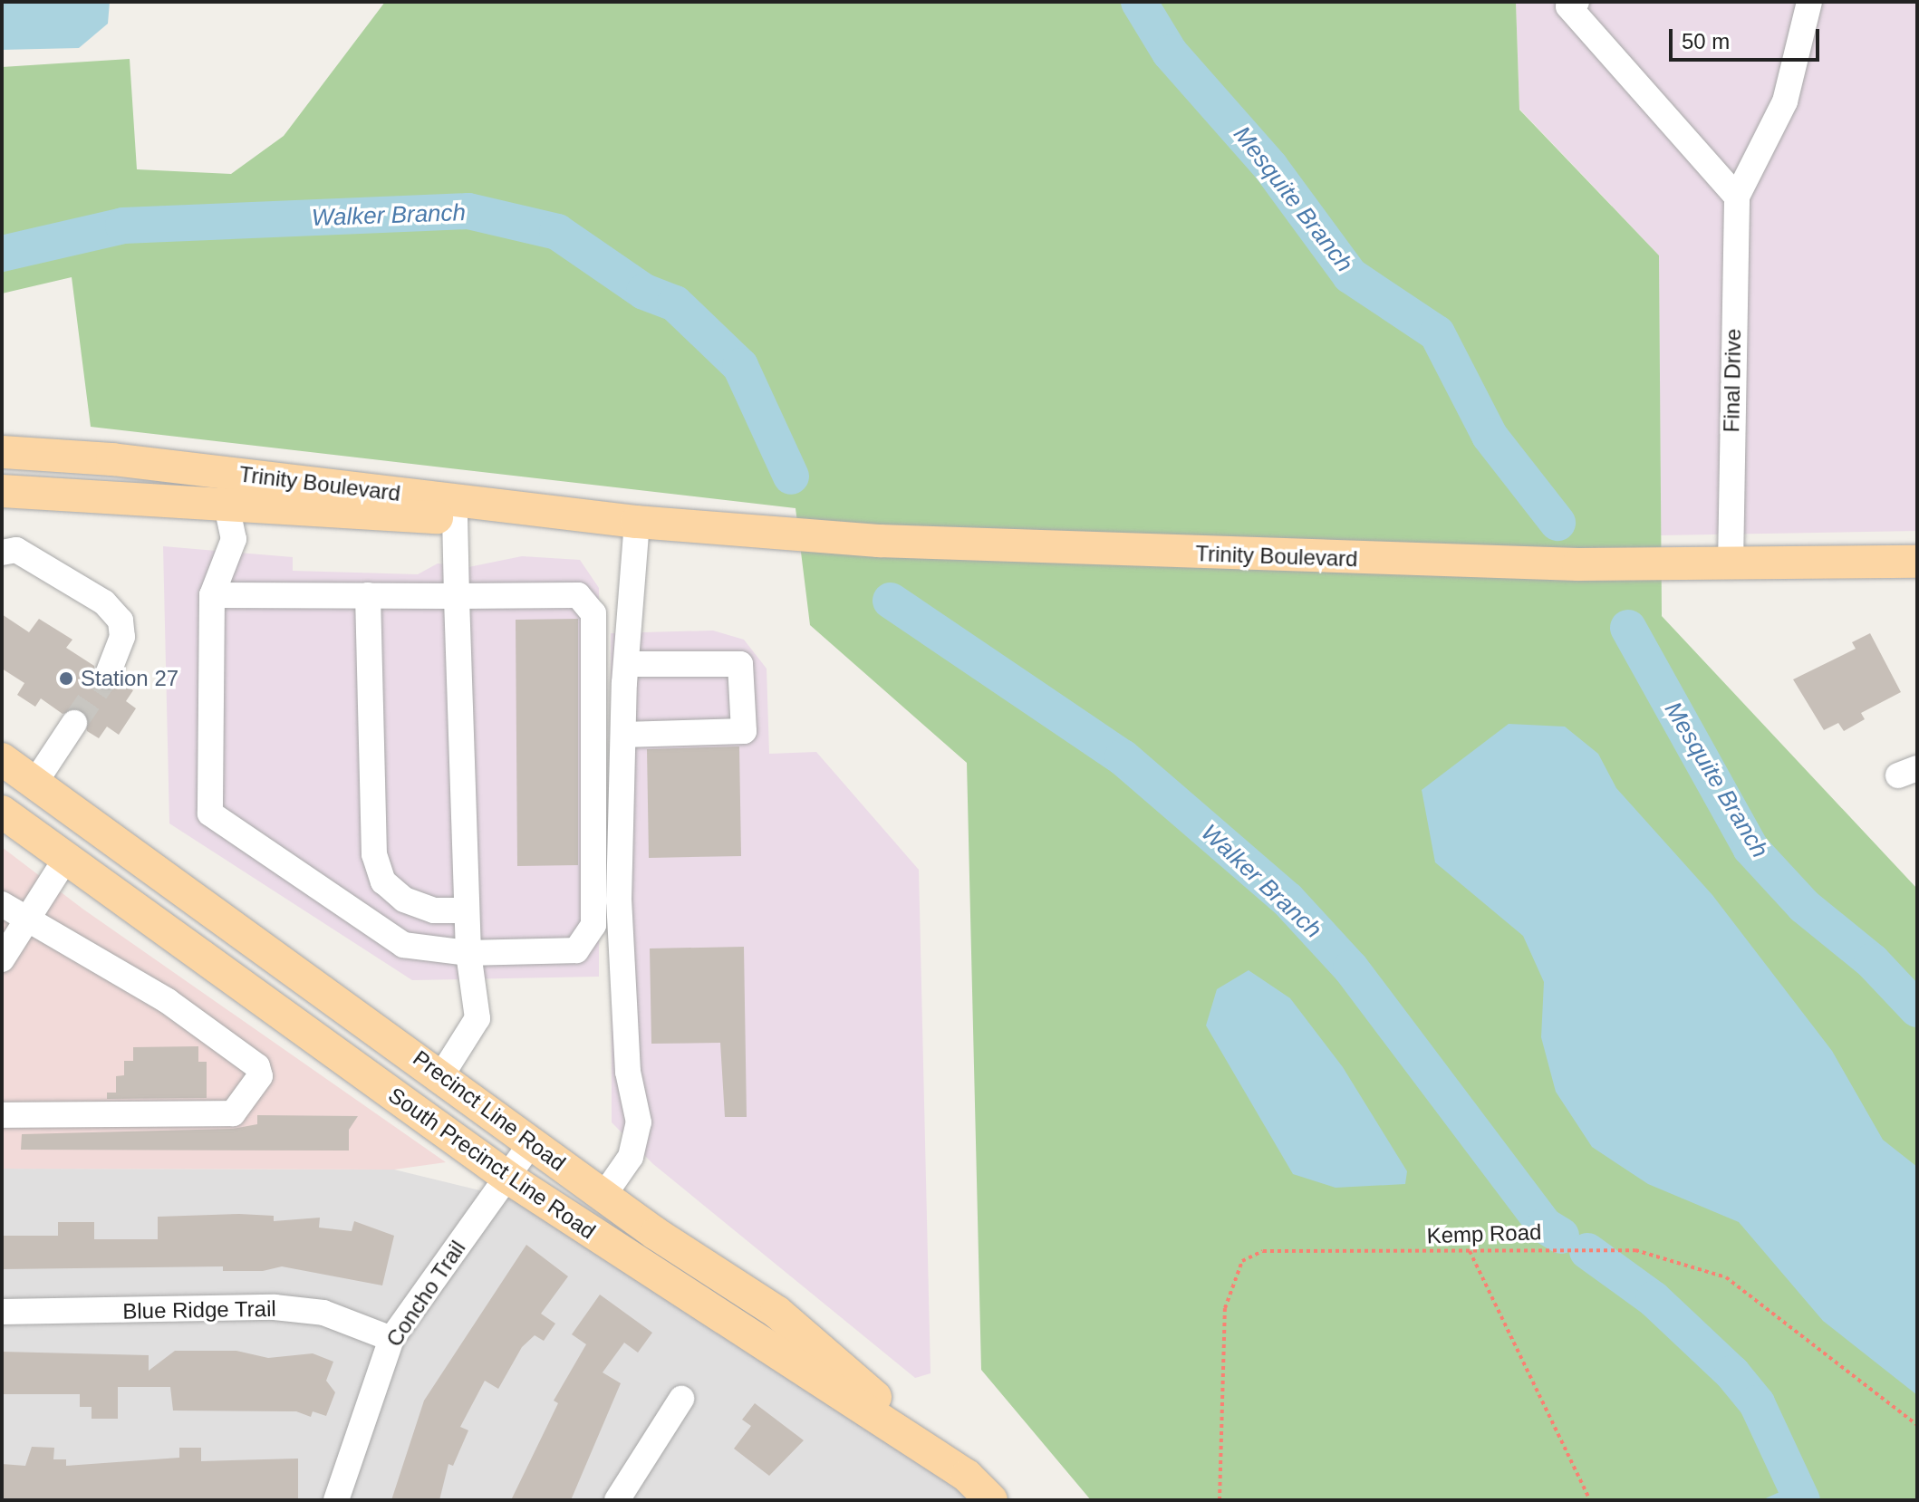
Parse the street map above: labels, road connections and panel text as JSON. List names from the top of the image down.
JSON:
{
  "streets": {
    "main road": ["Trinity Boulevard", "Precinct Line Road", "South Precinct Line Road"],
    "street": ["Final Drive", "Concho Trail", "Blue Ridge Trail"],
    "path": ["Kemp Road"]
  },
  "crossings": [
    ["Final Drive", "Trinity Boulevard"],
    ["Precinct Line Road", "South Precinct Line Road"],
    ["Precinct Line Road", "Concho Trail"],
    ["South Precinct Line Road", "Concho Trail"],
    ["Concho Trail", "Blue Ridge Trail"]
  ],
  "water": ["Mesquite Branch", "Walker Branch"],
  "places": ["Station 27"],
  "scale_bar": "50 m"
}
